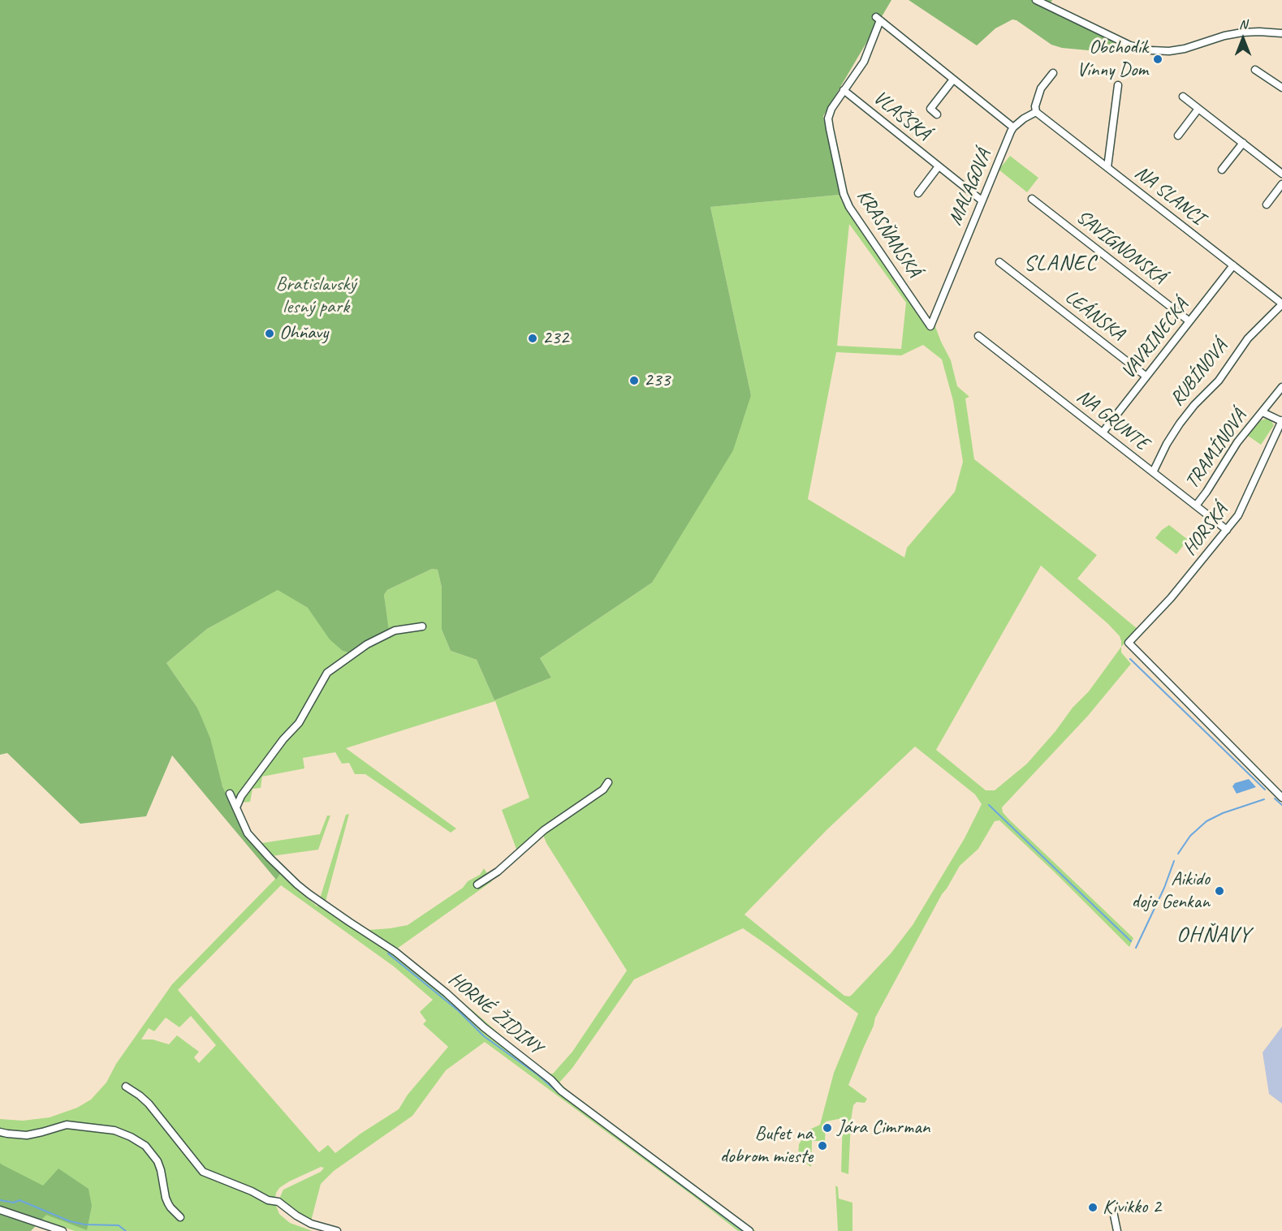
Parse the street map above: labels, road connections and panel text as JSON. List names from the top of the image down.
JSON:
{
  "streets": {
    "street": [
      "VLAŠSKÁ",
      "MALAGOVÁ",
      "NA SLANCI",
      "KRASŇANSKÁ",
      "SAVIGNONSKÁ",
      "LEÁNSKA",
      "VAVRINECKÁ",
      "RUBÍNOVÁ",
      "NA GRUNTE",
      "TRAMÍNOVÁ",
      "HORSKÁ",
      "HORNÉ ŽIDINY"
    ]
  },
  "crossings": [
    ["VLAŠSKÁ", "MALAGOVÁ"],
    ["VLAŠSKÁ", "KRASŇANSKÁ"],
    ["MALAGOVÁ", "KRASŇANSKÁ"],
    ["NA SLANCI", "VAVRINECKÁ"],
    ["NA SLANCI", "RUBÍNOVÁ"],
    ["SAVIGNONSKÁ", "VAVRINECKÁ"],
    ["LEÁNSKA", "VAVRINECKÁ"],
    ["VAVRINECKÁ", "NA GRUNTE"],
    ["RUBÍNOVÁ", "NA GRUNTE"],
    ["NA GRUNTE", "TRAMÍNOVÁ"],
    ["NA GRUNTE", "HORSKÁ"],
    ["TRAMÍNOVÁ", "HORSKÁ"]
  ],
  "districts": ["SLANEC", "OHŇAVY"],
  "parks": ["Bratislavský lesný park"],
  "places": [
    "Obchodík Vínny Dom",
    "Ohňavy",
    "232",
    "233",
    "Aikido dojo Genkan",
    "Jára Cimrman",
    "Bufet na dobrom mieste",
    "Kivikko 2"
  ],
  "north": "top"
}
